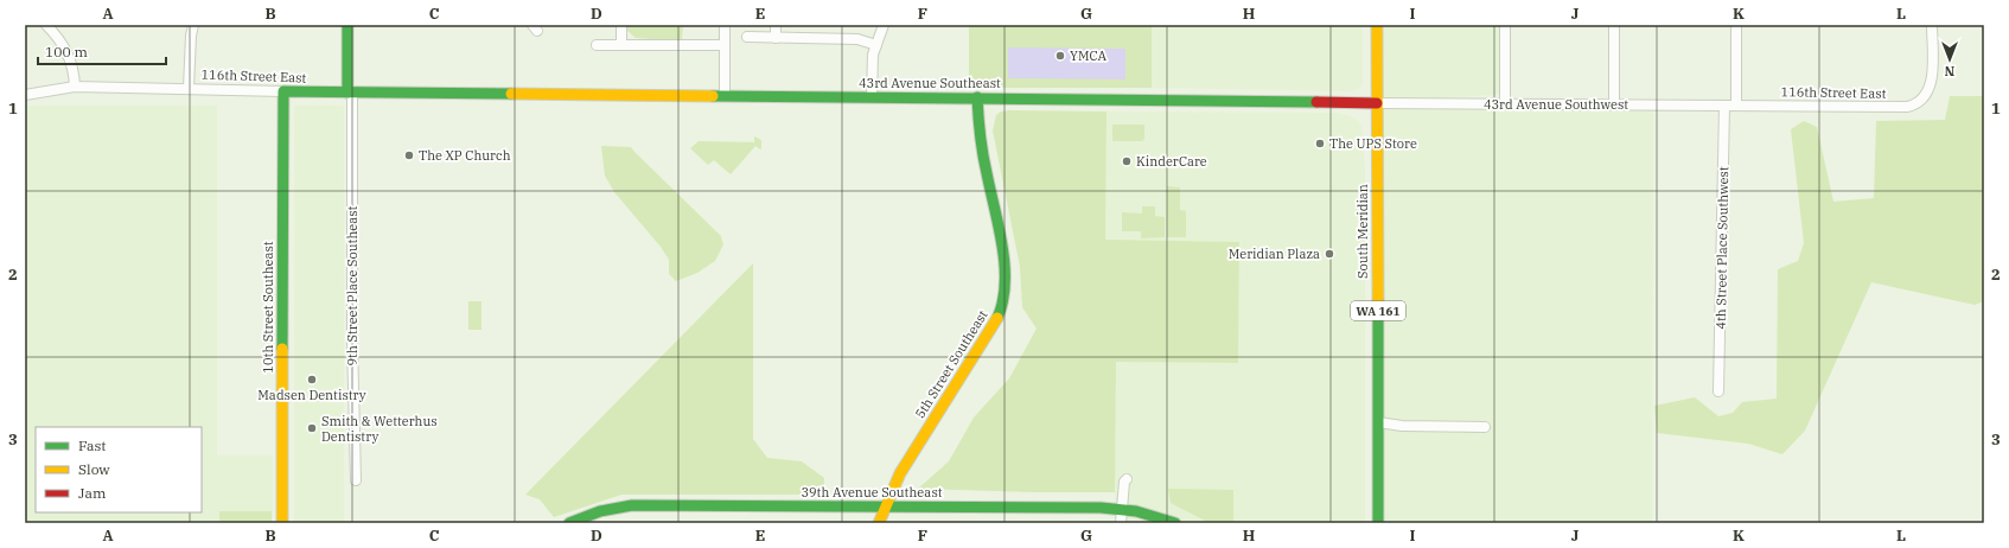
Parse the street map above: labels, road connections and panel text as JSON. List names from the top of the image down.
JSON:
{
  "streets": {
    "street": [
      "116th Street East",
      "43rd Avenue Southeast",
      "43rd Avenue Southwest",
      "South Meridian",
      "4th Street Place Southwest",
      "9th Street Place Southeast",
      "10th Street Southeast",
      "WA 161",
      "5th Street Southeast",
      "39th Avenue Southeast"
    ]
  },
  "crossings": [
    ["116th Street East", "43rd Avenue Southeast"],
    ["116th Street East", "43rd Avenue Southwest"],
    ["116th Street East", "9th Street Place Southeast"],
    ["116th Street East", "10th Street Southeast"],
    ["43rd Avenue Southeast", "43rd Avenue Southwest"],
    ["43rd Avenue Southeast", "South Meridian"],
    ["43rd Avenue Southeast", "5th Street Southeast"],
    ["43rd Avenue Southwest", "South Meridian"],
    ["43rd Avenue Southwest", "4th Street Place Southwest"],
    ["5th Street Southeast", "39th Avenue Southeast"]
  ],
  "places": [
    "YMCA",
    "The UPS Store",
    "The XP Church",
    "KinderCare",
    "Meridian Plaza",
    "Madsen Dentistry",
    "Smith & Wetterhus Dentistry"
  ],
  "legend": ["Fast", "Slow", "Jam"],
  "scale_bar": "100 m",
  "north": "bottom",
  "grid": {
    "columns": [
      "A",
      "B",
      "C",
      "D",
      "E",
      "F",
      "G",
      "H",
      "I",
      "J",
      "K",
      "L"
    ],
    "rows": ["1", "2", "3"]
  }
}
